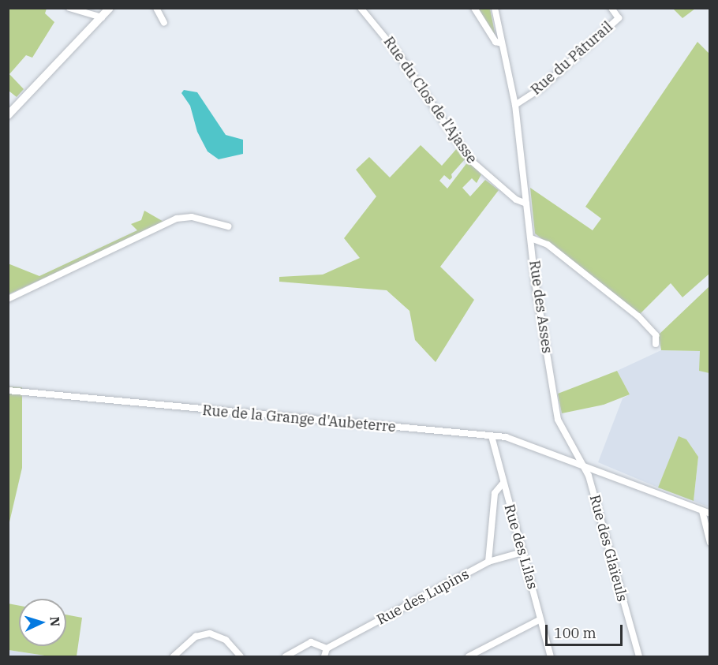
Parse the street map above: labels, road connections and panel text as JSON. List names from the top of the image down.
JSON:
{
  "streets": {
    "street": [
      "Rue du Pâturail",
      "Rue du Clos de l'Ajasse",
      "Rue des Asses",
      "Rue de la Grange d'Aubeterre",
      "Rue des Lilas",
      "Rue des Glaïeuls",
      "Rue des Lupins"
    ]
  },
  "crossings": [
    ["Rue du Pâturail", "Rue des Asses"],
    ["Rue du Clos de l'Ajasse", "Rue des Asses"],
    ["Rue des Asses", "Rue de la Grange d'Aubeterre"],
    ["Rue des Asses", "Rue des Glaïeuls"],
    ["Rue de la Grange d'Aubeterre", "Rue des Lilas"],
    ["Rue de la Grange d'Aubeterre", "Rue des Glaïeuls"],
    ["Rue des Lilas", "Rue des Lupins"]
  ],
  "scale_bar": "100 m",
  "north": "right"
}
